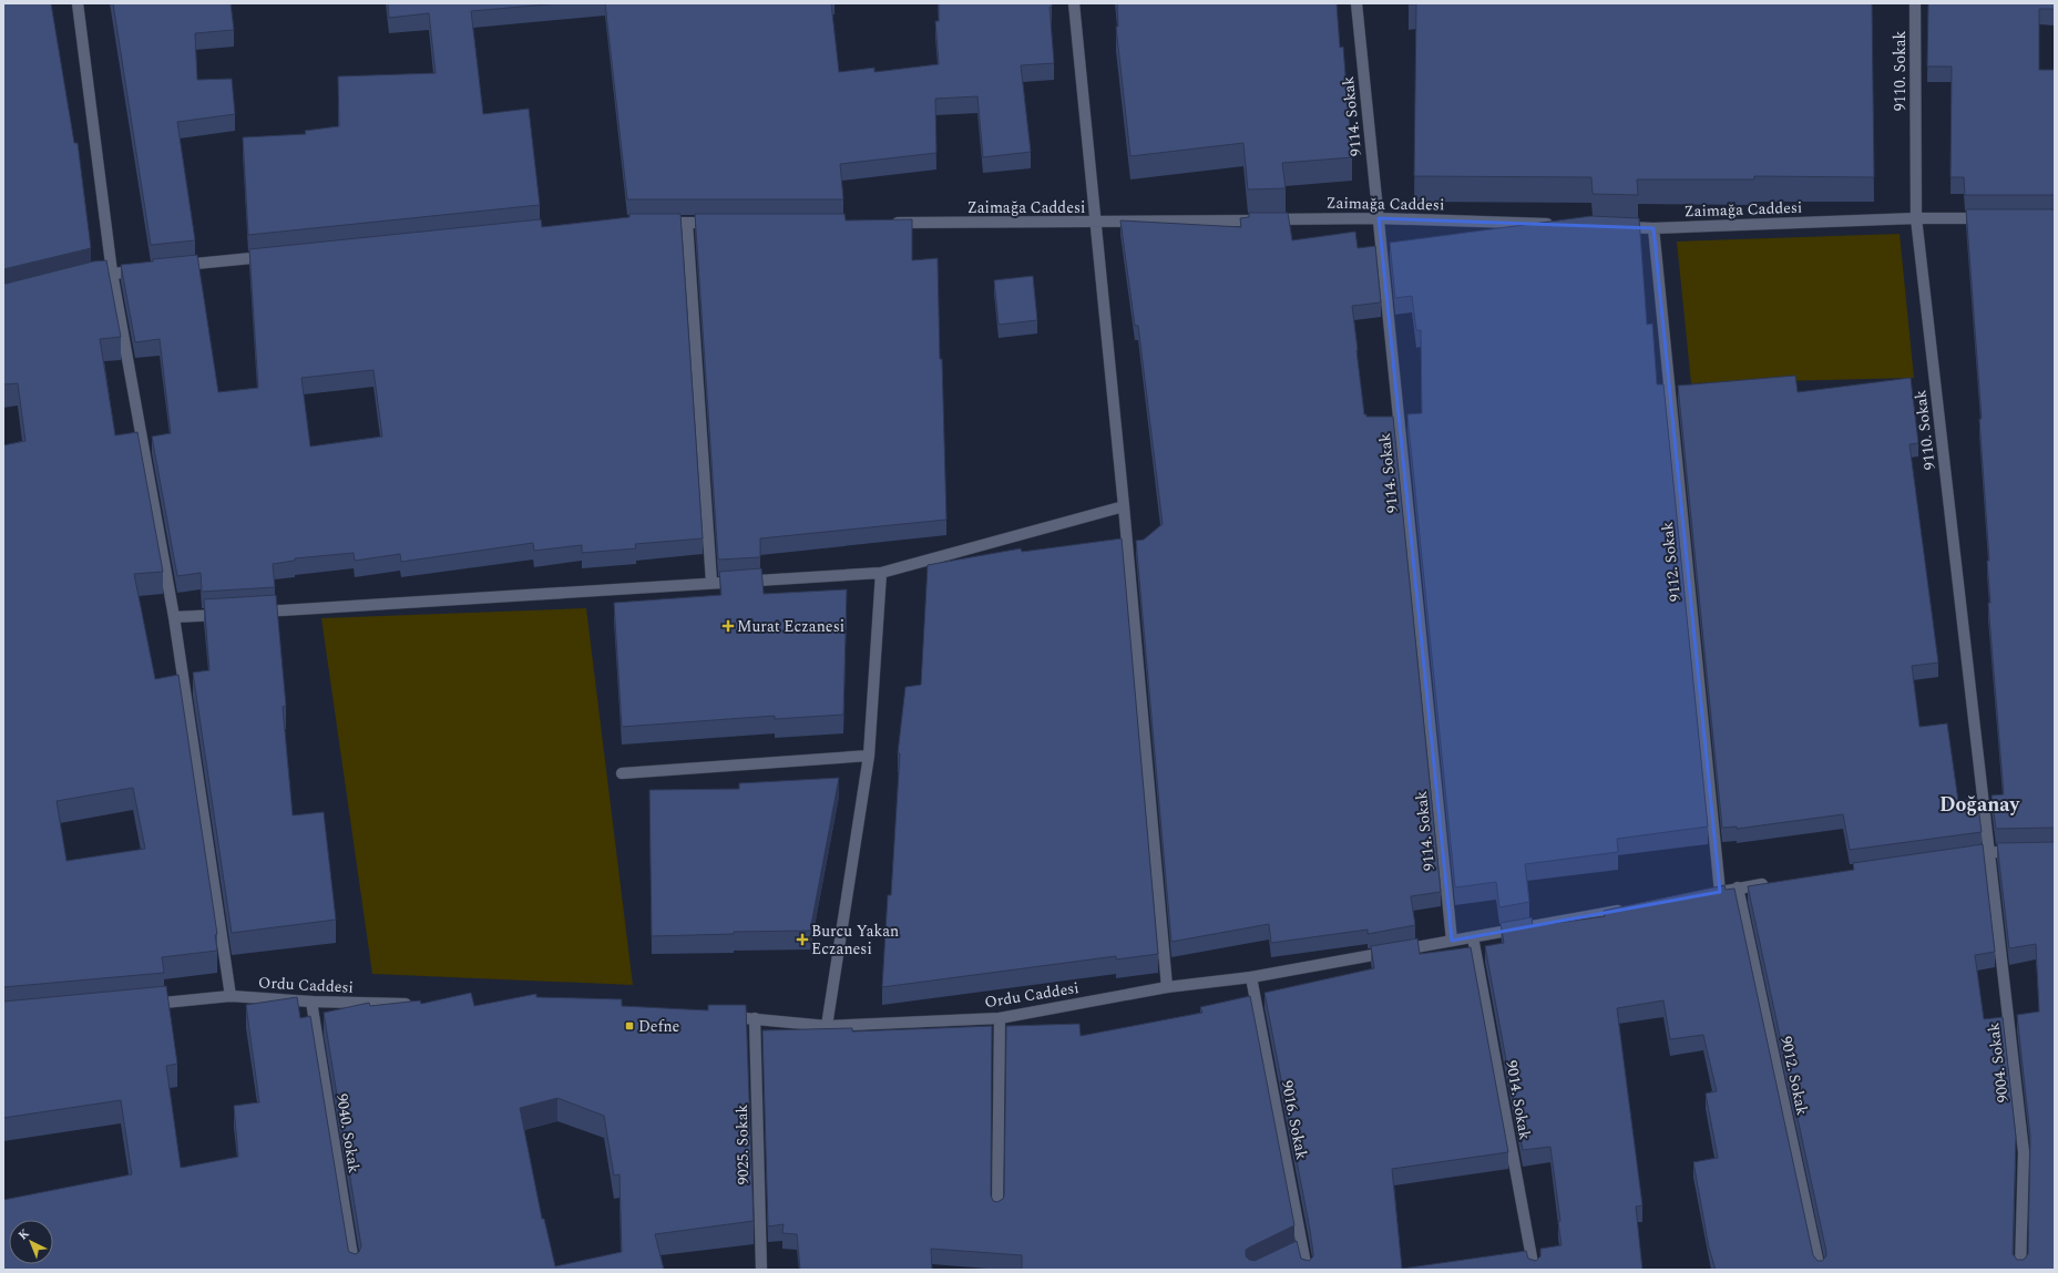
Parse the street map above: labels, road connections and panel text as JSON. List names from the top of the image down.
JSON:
{
  "streets": {
    "street": [
      "9110. Sokak",
      "9114. Sokak",
      "Zaimağa Caddesi",
      "9112. Sokak",
      "Ordu Caddesi",
      "9004. Sokak",
      "9012. Sokak",
      "9014. Sokak",
      "9016. Sokak",
      "9040. Sokak",
      "9025. Sokak"
    ]
  },
  "crossings": [
    ["9110. Sokak", "Zaimağa Caddesi"],
    ["9110. Sokak", "9004. Sokak"],
    ["9114. Sokak", "Zaimağa Caddesi"],
    ["9114. Sokak", "Ordu Caddesi"],
    ["Zaimağa Caddesi", "9112. Sokak"],
    ["9112. Sokak", "9012. Sokak"],
    ["Ordu Caddesi", "9014. Sokak"],
    ["Ordu Caddesi", "9016. Sokak"],
    ["Ordu Caddesi", "9040. Sokak"],
    ["Ordu Caddesi", "9025. Sokak"]
  ],
  "districts": ["Doğanay"],
  "places": {
    "health": ["Murat Eczanesi", "Burcu Yakan Eczanesi"],
    "transit": ["Defne"]
  },
  "north": "top left"
}
